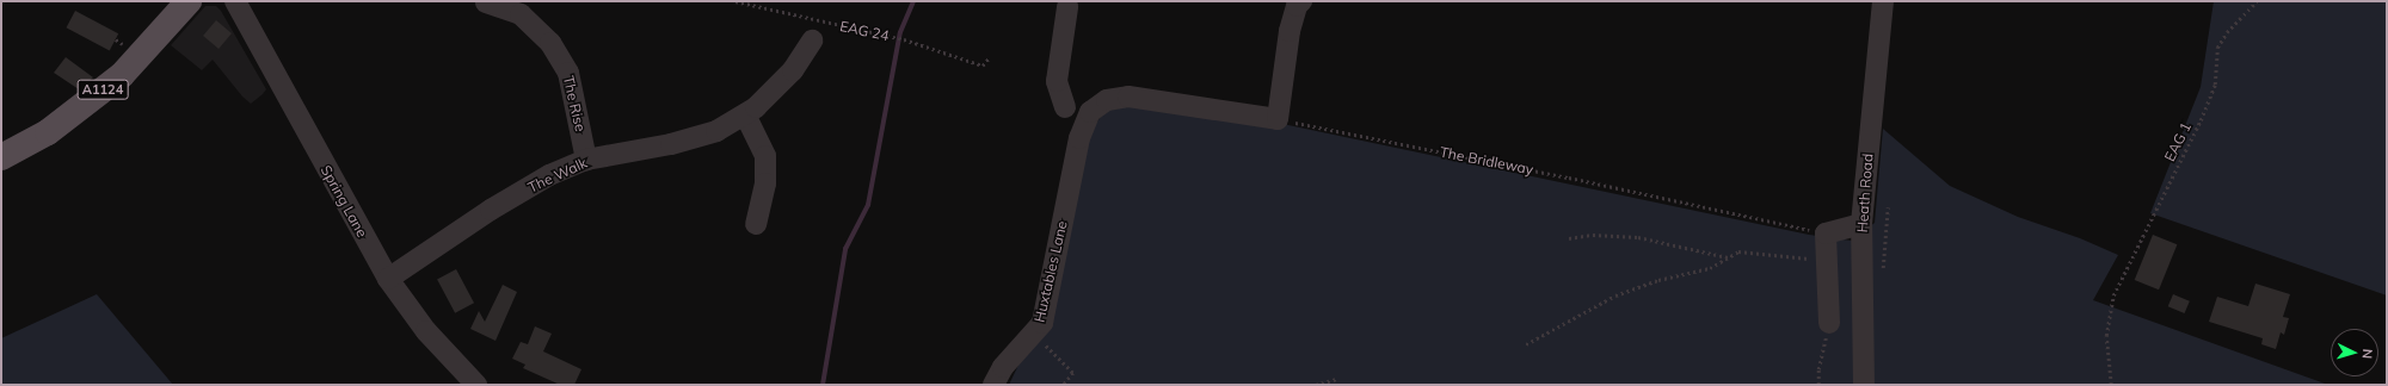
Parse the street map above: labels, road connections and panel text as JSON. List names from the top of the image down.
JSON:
{
  "streets": {
    "main road": ["A1124"],
    "street": [
      "The Rise",
      "The Walk",
      "Heath Road",
      "Spring Lane",
      "Huxtables Lane"
    ],
    "path": ["EAG 24", "EAG 1", "The Bridleway"]
  },
  "crossings": [
    ["The Rise", "The Walk"],
    ["The Walk", "Spring Lane"]
  ],
  "north": "right"
}
